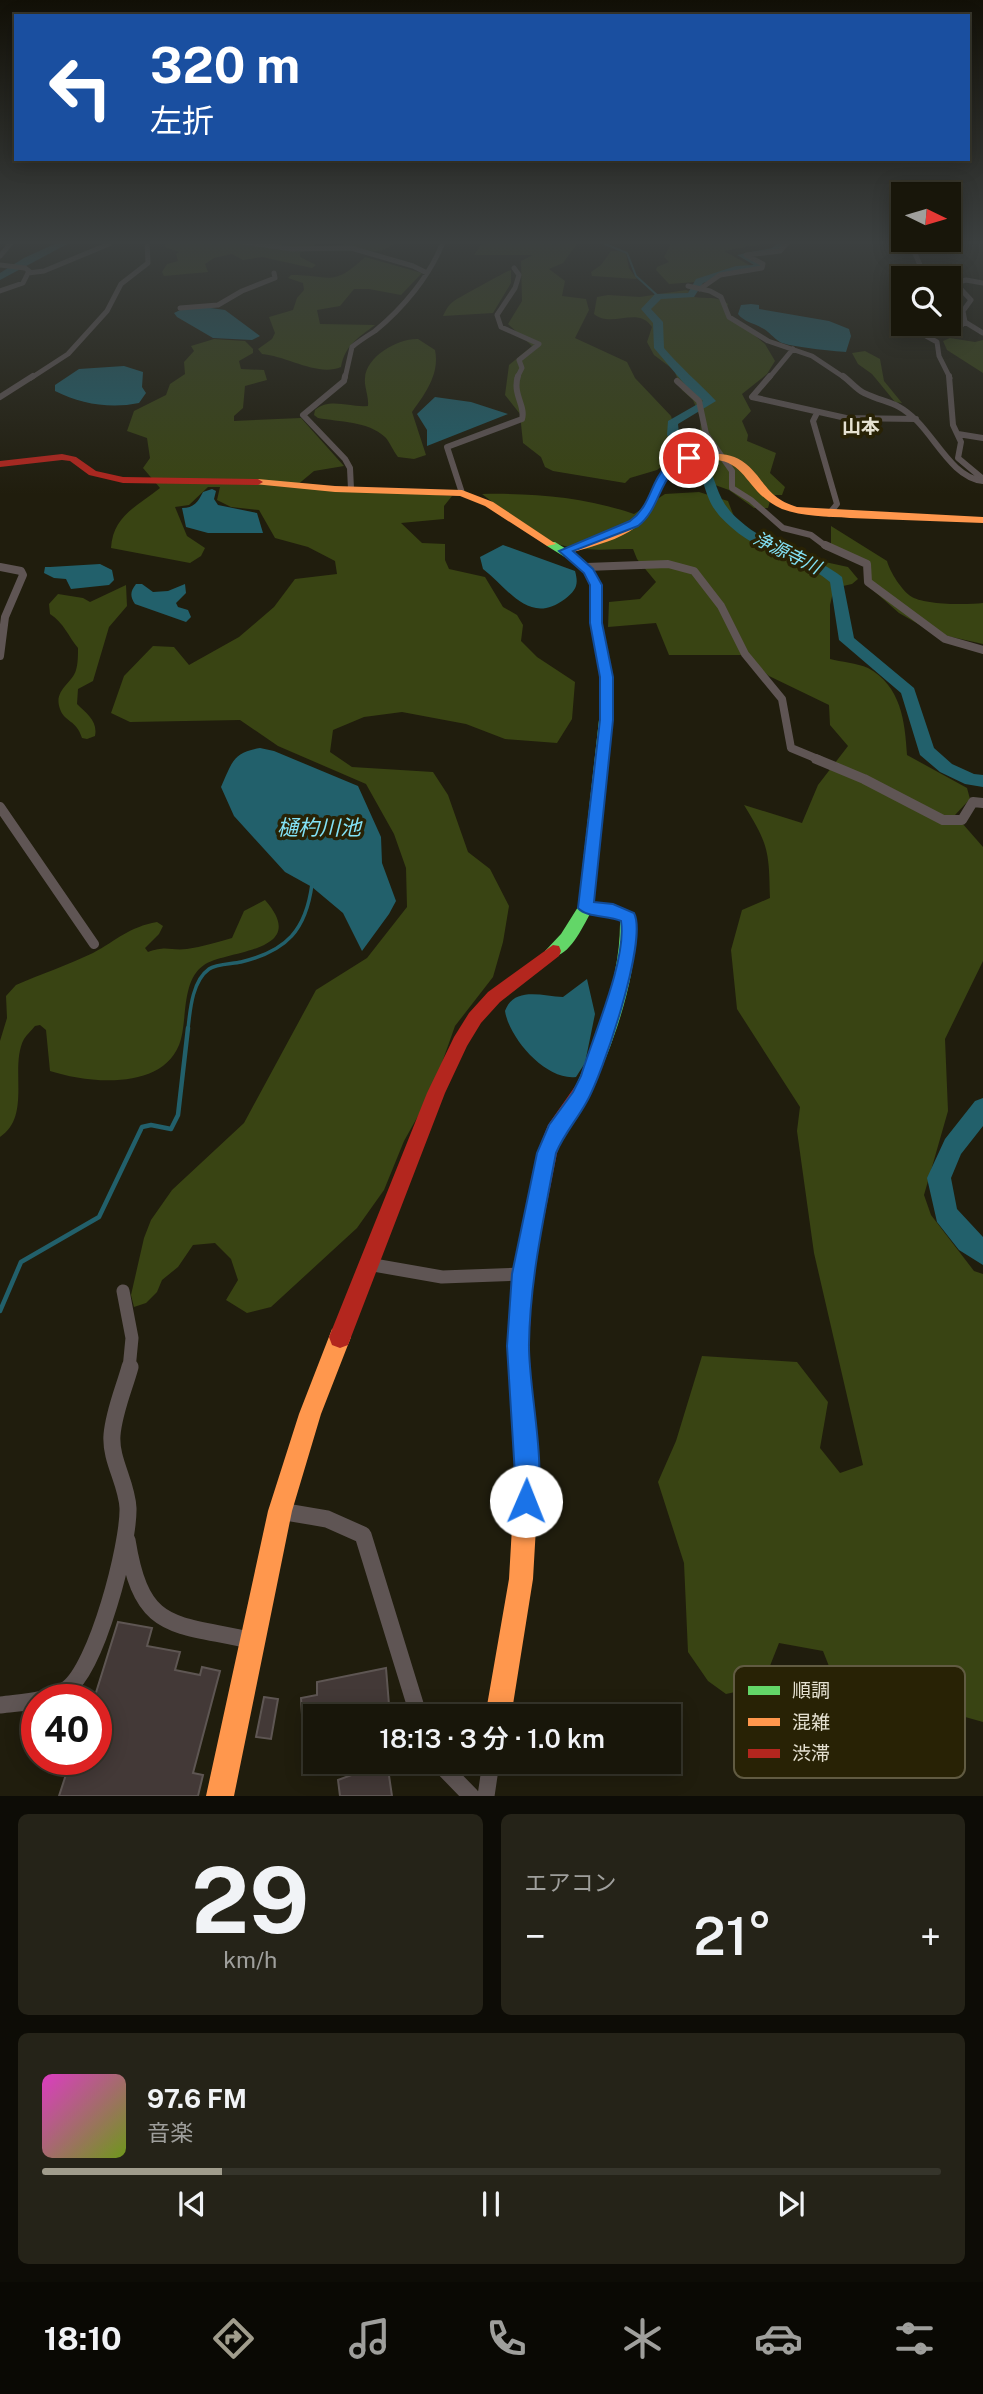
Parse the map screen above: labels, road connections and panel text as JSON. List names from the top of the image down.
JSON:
{
  "districts": ["山本"],
  "water": ["浄源寺川", "樋杓川池"],
  "legend": ["順調", "混雑", "渋滞"],
  "north": "right",
  "page": {
    "turn": ["320 m", "左折"],
    "limit": "40",
    "trip": "18:13 · 3 分 · 1.0 km",
    "tile": [
      ["29", "km/h"],
      "エアコン"
    ],
    "heat": ["−", "21°", "+"],
    "song": ["97.6 FM", "音楽"],
    "tabs": "18:10"
  }
}
